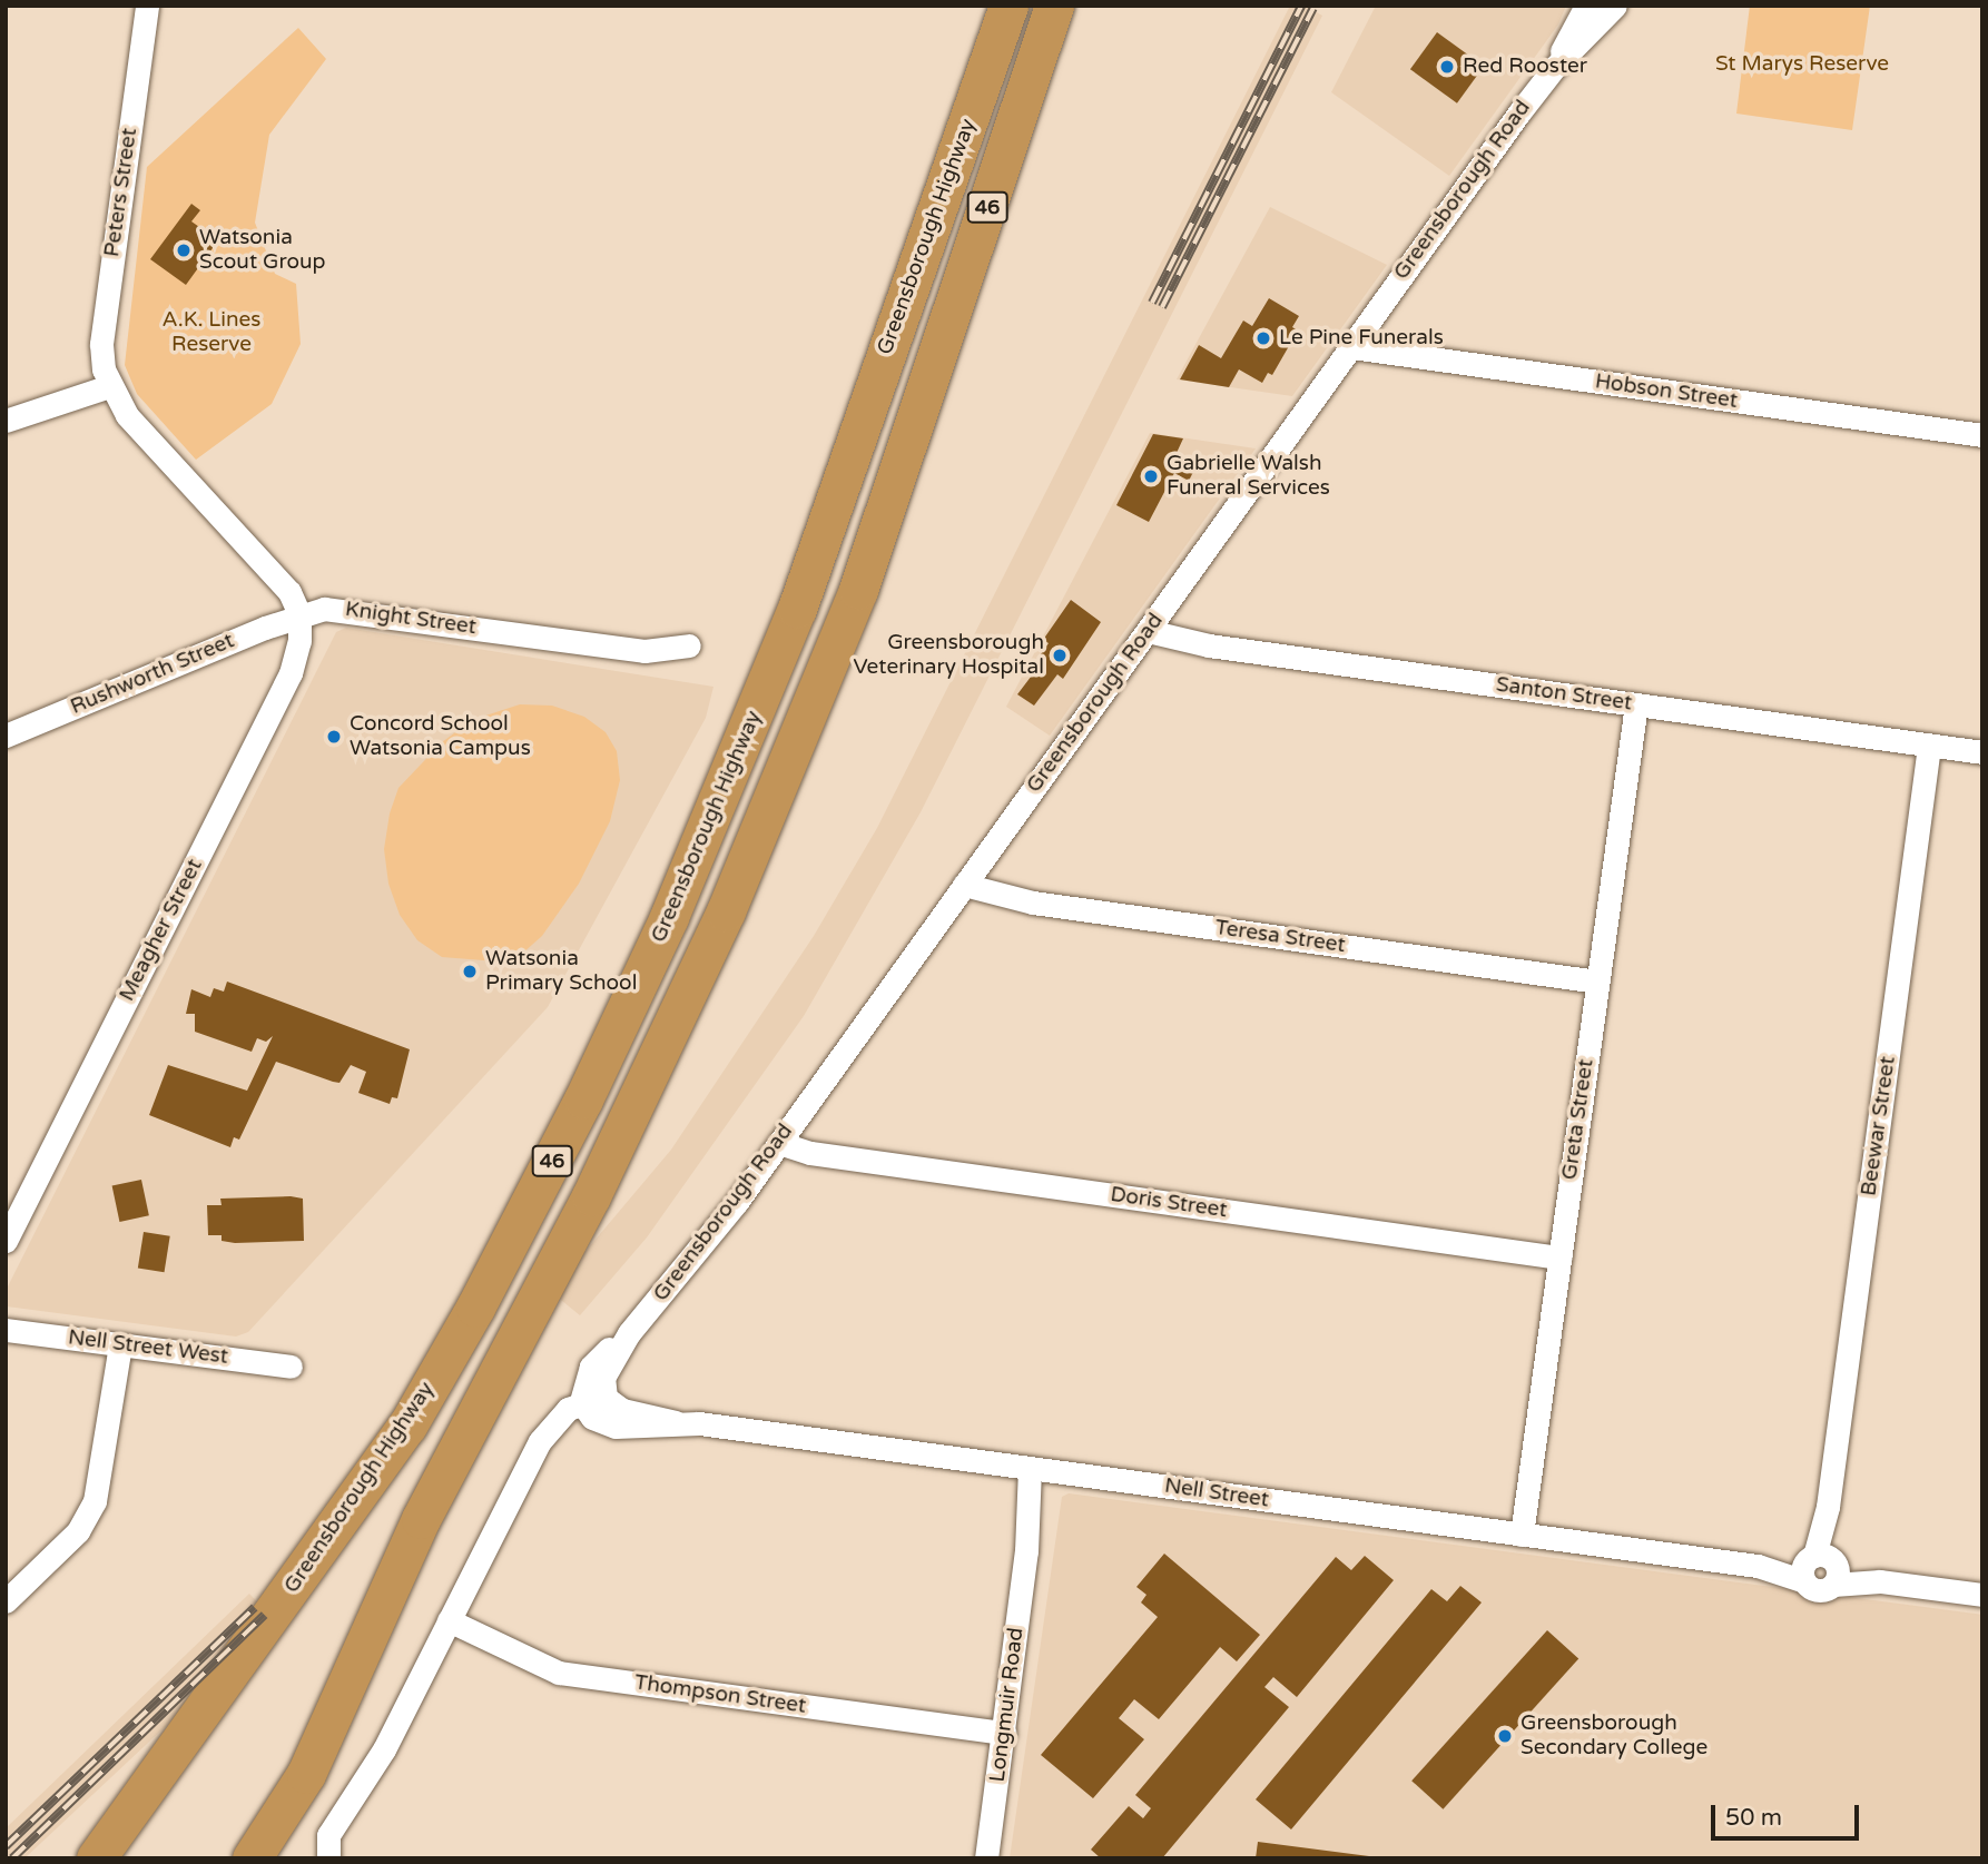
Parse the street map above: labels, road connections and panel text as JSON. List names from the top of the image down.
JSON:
{
  "streets": {
    "highway": ["46", "Greensborough Highway"],
    "street": [
      "Greensborough Road",
      "Peters Street",
      "Hobson Street",
      "Knight Street",
      "Rushworth Street",
      "Santon Street",
      "Meagher Street",
      "Teresa Street",
      "Greta Street",
      "Beewar Street",
      "Doris Street",
      "Nell Street West",
      "Nell Street",
      "Thompson Street",
      "Longmuir Road"
    ]
  },
  "crossings": [
    ["Greensborough Road", "Hobson Street"],
    ["Greensborough Road", "Santon Street"],
    ["Greensborough Road", "Teresa Street"],
    ["Greensborough Road", "Doris Street"],
    ["Greensborough Road", "Nell Street"],
    ["Knight Street", "Rushworth Street"],
    ["Knight Street", "Meagher Street"],
    ["Rushworth Street", "Meagher Street"],
    ["Santon Street", "Greta Street"],
    ["Santon Street", "Beewar Street"],
    ["Teresa Street", "Greta Street"],
    ["Greta Street", "Doris Street"],
    ["Greta Street", "Nell Street"],
    ["Beewar Street", "Nell Street"],
    ["Nell Street", "Longmuir Road"],
    ["Thompson Street", "Longmuir Road"]
  ],
  "parks": ["St Marys Reserve", "A.K. Lines Reserve"],
  "places": [
    "Red Rooster",
    "Watsonia Scout Group",
    "Le Pine Funerals",
    "Gabrielle Walsh Funeral Services",
    "Greensborough Veterinary Hospital",
    "Concord School Watsonia Campus",
    "Watsonia Primary School",
    "Greensborough Secondary College"
  ],
  "scale_bar": "50 m"
}
